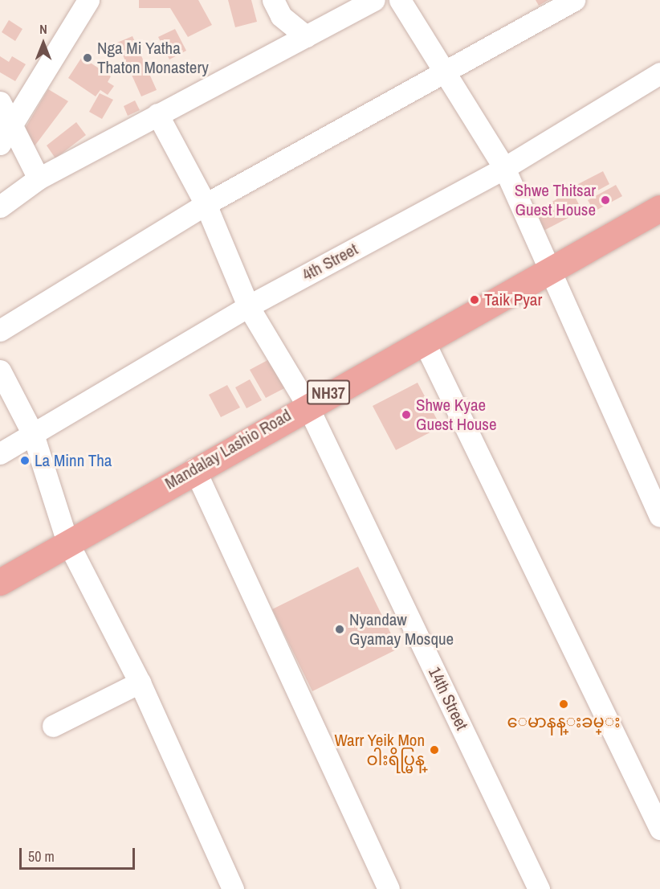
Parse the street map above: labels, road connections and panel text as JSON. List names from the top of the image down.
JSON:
{
  "streets": {
    "highway": ["NH37", "Mandalay Lashio Road"],
    "street": ["4th Street", "14th Street"]
  },
  "crossings": [
    ["4th Street", "14th Street"],
    ["Mandalay Lashio Road", "14th Street"]
  ],
  "places": [
    "Nga Mi Yatha Thaton Monastery",
    "Shwe Thitsar Guest House",
    "Taik Pyar",
    "Shwe Kyae Guest House",
    "La Minn Tha",
    "Nyandaw Gyamay Mosque",
    "ေမာနန္းခမ္း",
    "Warr Yeik Mon ဝါးရိပ္မြန္"
  ],
  "scale_bar": "50 m",
  "north": "top"
}
